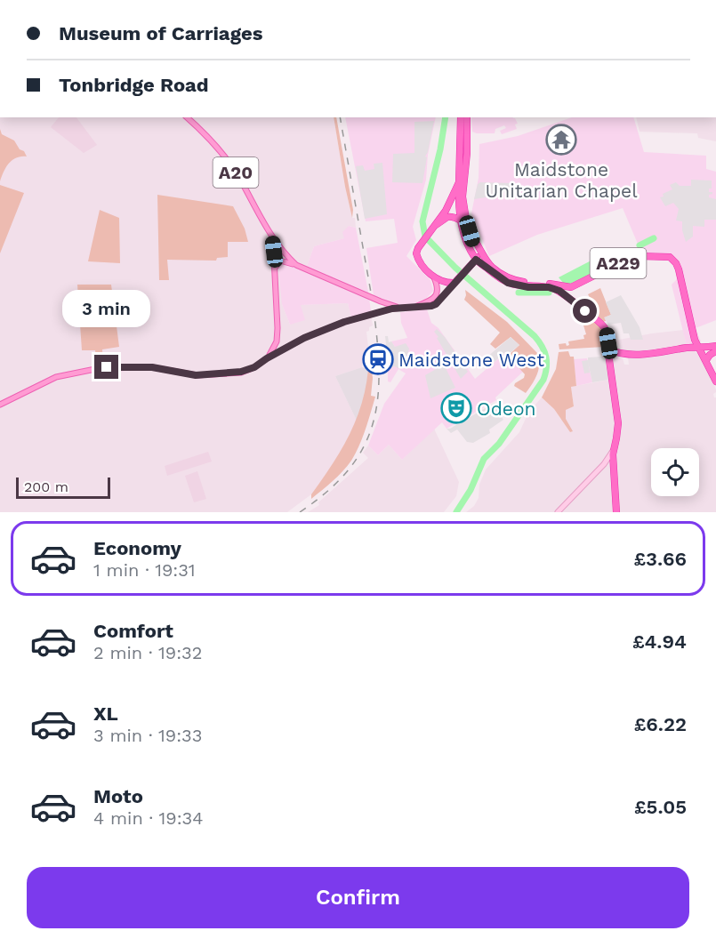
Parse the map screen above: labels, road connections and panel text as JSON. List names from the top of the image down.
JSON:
{
  "streets": {
    "highway": ["A229"],
    "main road": ["A20"]
  },
  "crossings": [
    ["A20", "A229"]
  ],
  "places": {
    "temple": ["Maidstone Unitarian Chapel"],
    "station": ["Maidstone West"],
    "theatre": ["Odeon"]
  },
  "scale_bar": "200 m",
  "page": {
    "banner": ["Museum of Carriages", "Tonbridge Road"],
    "bubble": "3 min",
    "scale": "200 m",
    "list": [
      {
        "name": "Economy",
        "note": "1 min · 19:31",
        "value": "£3.66"
      },
      {
        "name": "Comfort",
        "note": "2 min · 19:32",
        "value": "£4.94"
      },
      {
        "name": "XL",
        "note": "3 min · 19:33",
        "value": "£6.22"
      },
      {
        "name": "Moto",
        "note": "4 min · 19:34",
        "value": "£5.05"
      }
    ],
    "buttons": "Confirm"
  }
}
